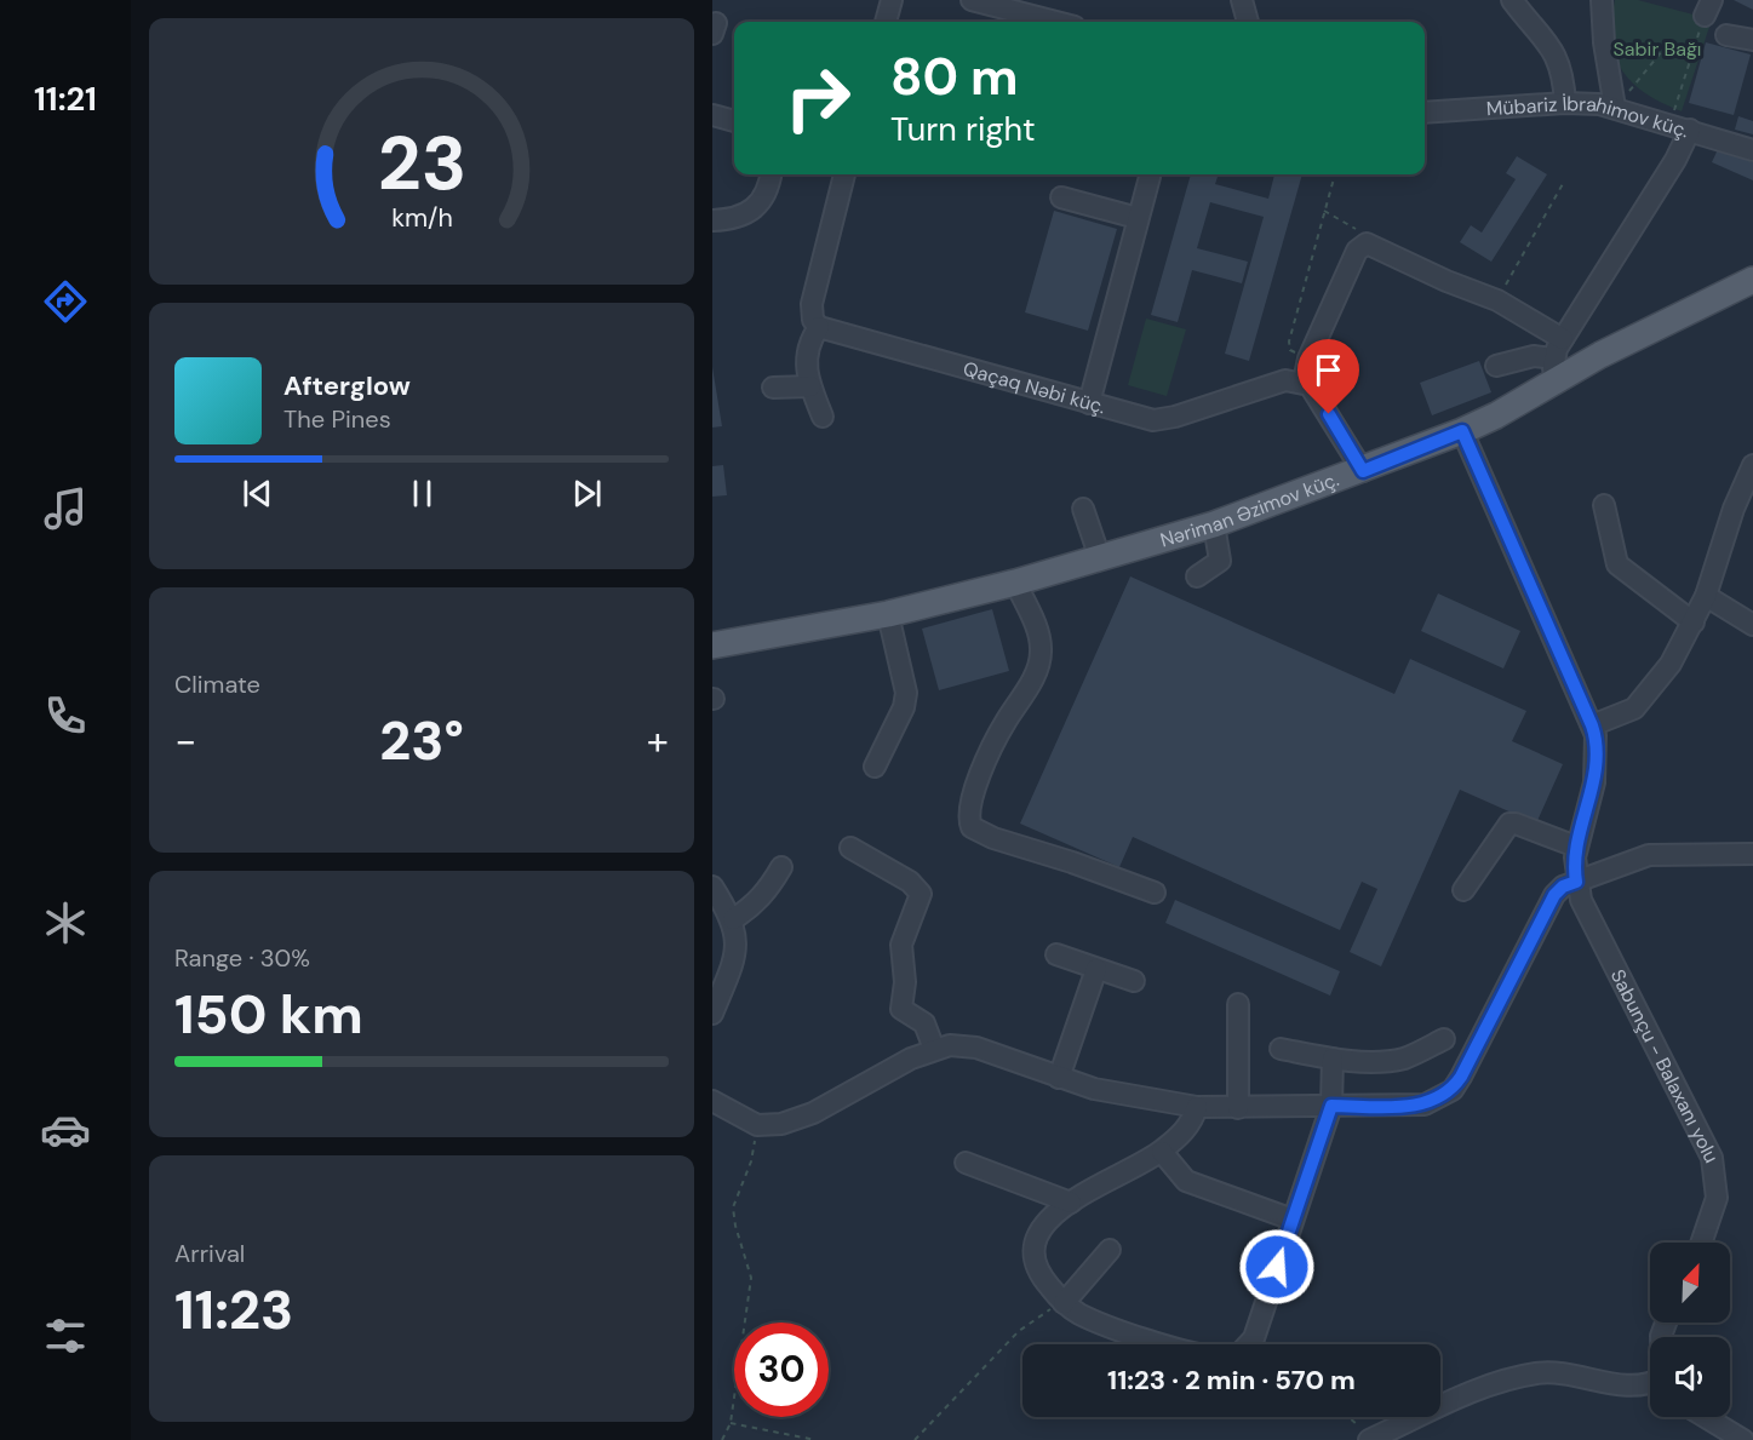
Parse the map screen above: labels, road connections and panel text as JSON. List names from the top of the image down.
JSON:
{
  "streets": {
    "main road": ["Nəriman Əzimov küç."],
    "street": ["Mübariz İbrahimov küç.", "Qaçaq Nəbi küç.", "Sabunçu - Balaxanı yolu"]
  },
  "parks": ["Sabir Bağı"],
  "north": "top right",
  "page": {
    "tabs": "11:21",
    "turn": ["80 m", "Turn right"],
    "song": ["Afterglow", "The Pines"],
    "tile": [
      "Climate",
      ["Range · 30%", "150 km"],
      ["Arrival", "11:23"]
    ],
    "heat": ["−", "23°", "+"],
    "limit": "30",
    "trip": "11:23 · 2 min · 570 m",
    "gauge": ["23", "km/h"]
  }
}
